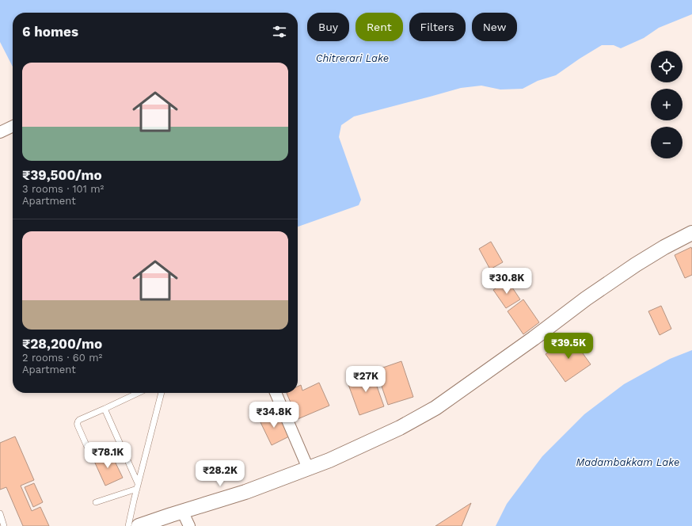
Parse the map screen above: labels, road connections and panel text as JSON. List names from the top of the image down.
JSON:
{
  "water": ["Chitrerari Lake", "Madambakkam Lake"],
  "page": {
    "chip": [
      "Buy",
      "Rent",
      "Filters",
      "New"
    ],
    "heading": "6 homes",
    "map_buttons": ["+", "−"],
    "list": [
      {
        "name": "₹39,500/mo",
        "note": "3 rooms · 101 m² · Apartment"
      },
      {
        "name": "₹28,200/mo",
        "note": "2 rooms · 60 m² · Apartment"
      }
    ],
    "price": [
      "₹30.8K",
      "₹39.5K",
      "₹27K",
      "₹34.8K",
      "₹78.1K",
      "₹28.2K"
    ]
  }
}
